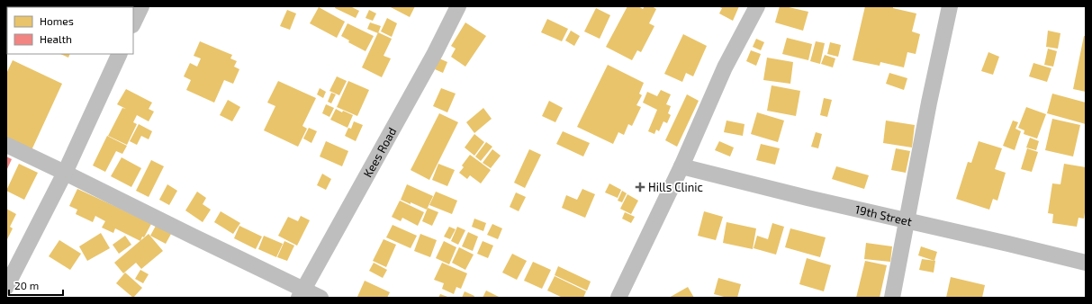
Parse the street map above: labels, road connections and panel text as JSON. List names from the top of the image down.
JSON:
{
  "streets": {
    "street": ["Kees Road", "19th Street"]
  },
  "places": {
    "health": ["Hills Clinic"]
  },
  "legend": ["Homes", "Health"],
  "scale_bar": "20 m"
}
